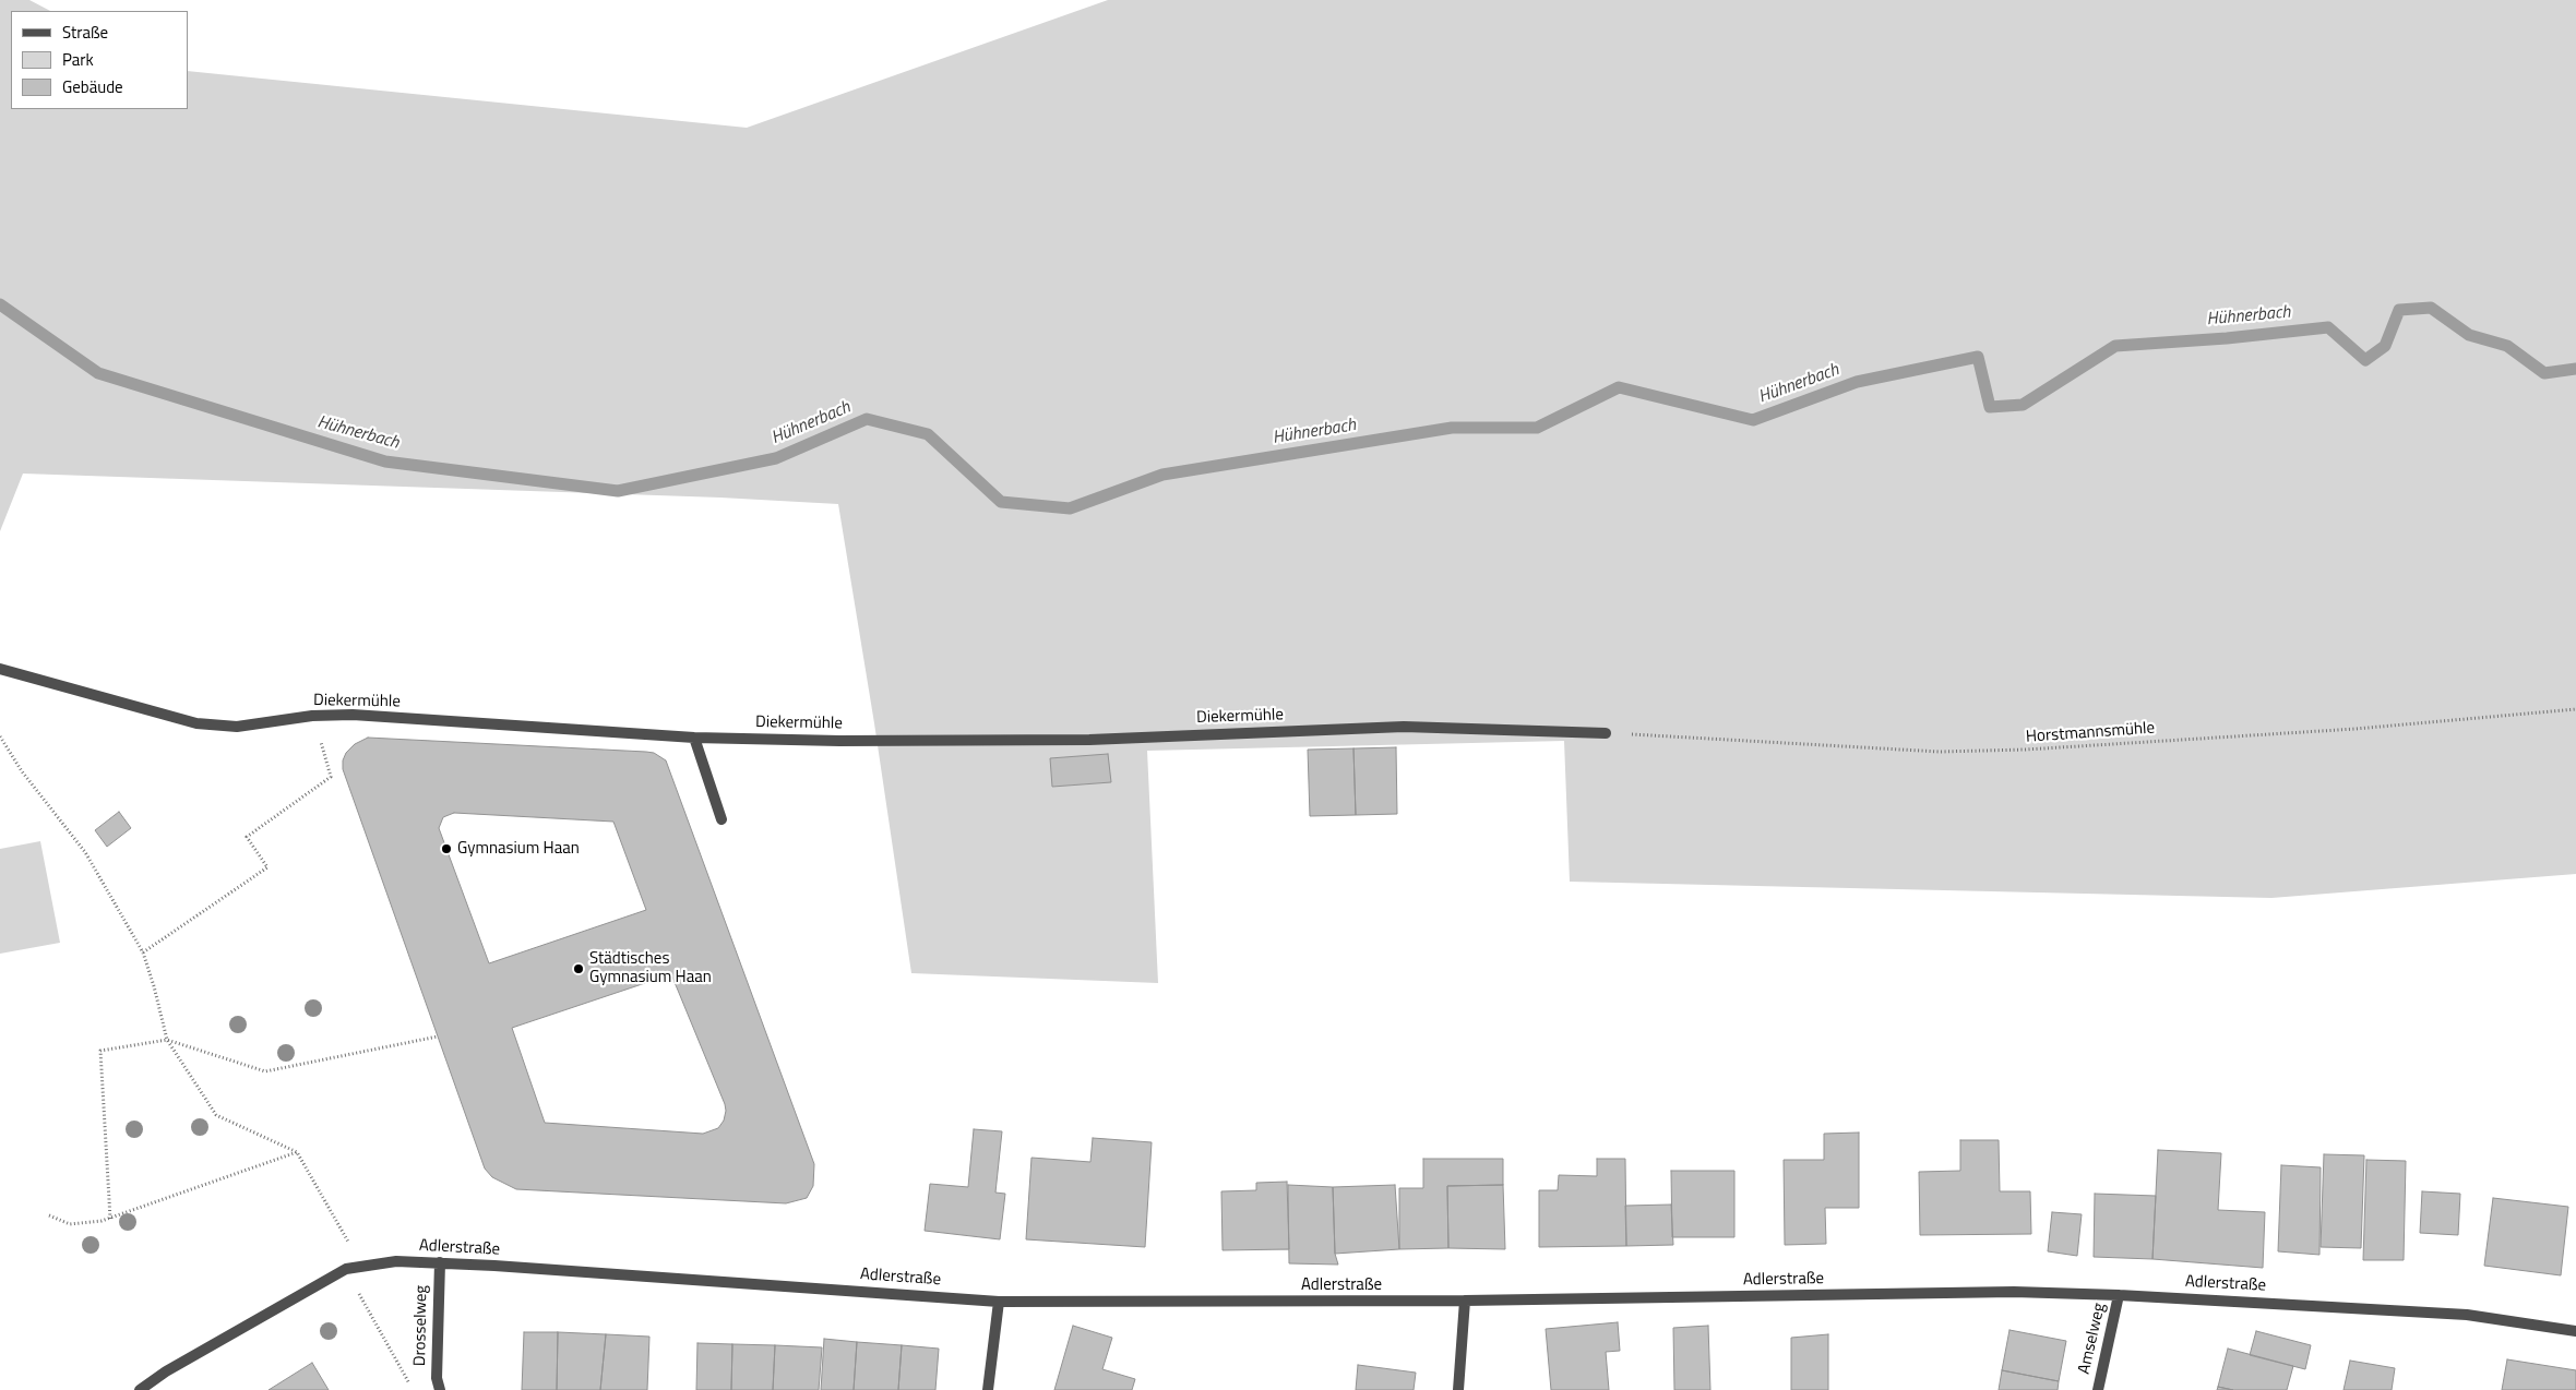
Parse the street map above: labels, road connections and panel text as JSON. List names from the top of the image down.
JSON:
{
  "streets": {
    "street": [
      "Diekermühle",
      "Adlerstraße",
      "Drosselweg",
      "Amselweg"
    ],
    "path": ["Horstmannsmühle"]
  },
  "crossings": [
    ["Diekermühle", "Horstmannsmühle"],
    ["Adlerstraße", "Drosselweg"],
    ["Adlerstraße", "Amselweg"]
  ],
  "water": ["Hühnerbach"],
  "places": ["Gymnasium Haan", "Städtisches Gymnasium Haan"],
  "legend": ["Straße", "Park", "Gebäude"]
}
